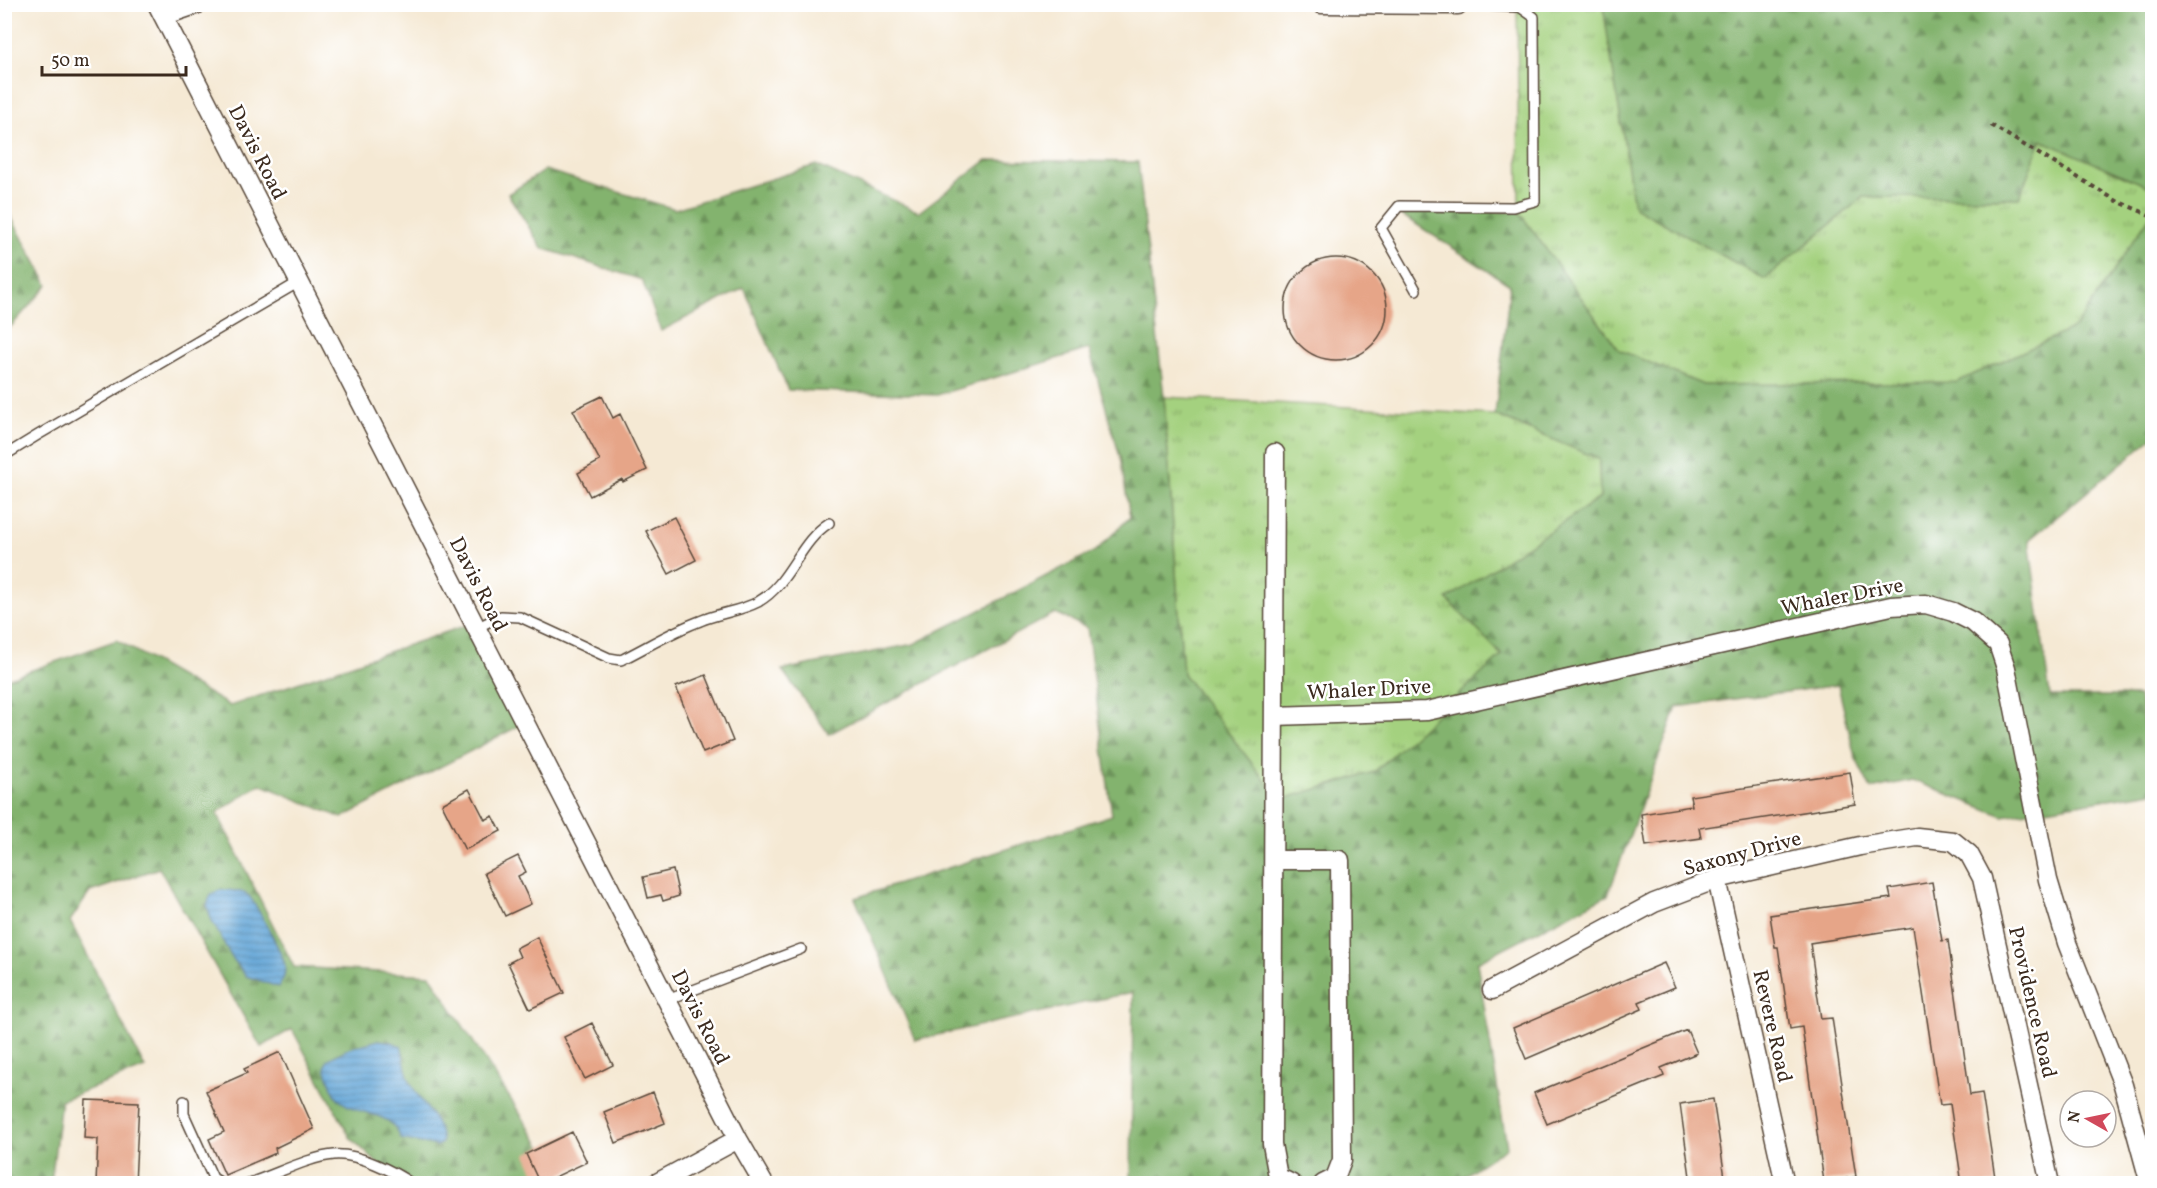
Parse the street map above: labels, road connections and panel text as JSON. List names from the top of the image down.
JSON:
{
  "streets": {
    "street": [
      "Davis Road",
      "Whaler Drive",
      "Saxony Drive",
      "Providence Road",
      "Revere Road"
    ]
  },
  "crossings": [
    ["Saxony Drive", "Providence Road"],
    ["Saxony Drive", "Revere Road"]
  ],
  "scale_bar": "50 m",
  "north": "left"
}
